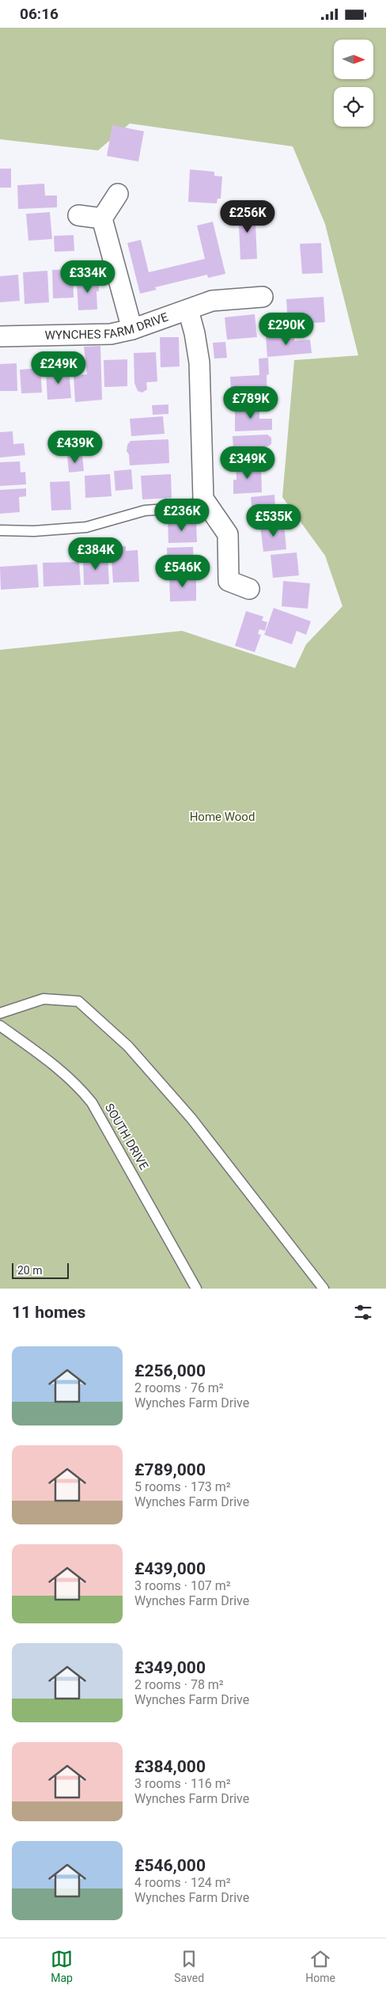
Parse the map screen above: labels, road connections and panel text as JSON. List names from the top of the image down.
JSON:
{
  "streets": {
    "street": ["WYNCHES FARM DRIVE"],
    "lane": ["SOUTH DRIVE"]
  },
  "parks": ["Home Wood"],
  "scale_bar": "20 m",
  "north": "right",
  "page": {
    "status": "06:16",
    "price": [
      "£256K",
      "£334K",
      "£290K",
      "£249K",
      "£789K",
      "£439K",
      "£349K",
      "£236K",
      "£535K",
      "£384K",
      "£546K"
    ],
    "scale": "20 m",
    "heading": "11 homes",
    "list": [
      {
        "name": "£256,000",
        "note": "2 rooms · 76 m² · Wynches Farm Drive"
      },
      {
        "name": "£789,000",
        "note": "5 rooms · 173 m² · Wynches Farm Drive"
      },
      {
        "name": "£439,000",
        "note": "3 rooms · 107 m² · Wynches Farm Drive"
      },
      {
        "name": "£349,000",
        "note": "2 rooms · 78 m² · Wynches Farm Drive"
      },
      {
        "name": "£384,000",
        "note": "3 rooms · 116 m² · Wynches Farm Drive"
      },
      {
        "name": "£546,000",
        "note": "4 rooms · 124 m² · Wynches Farm Drive"
      }
    ],
    "tabs": ["Map", "Saved", "Home"]
  }
}
